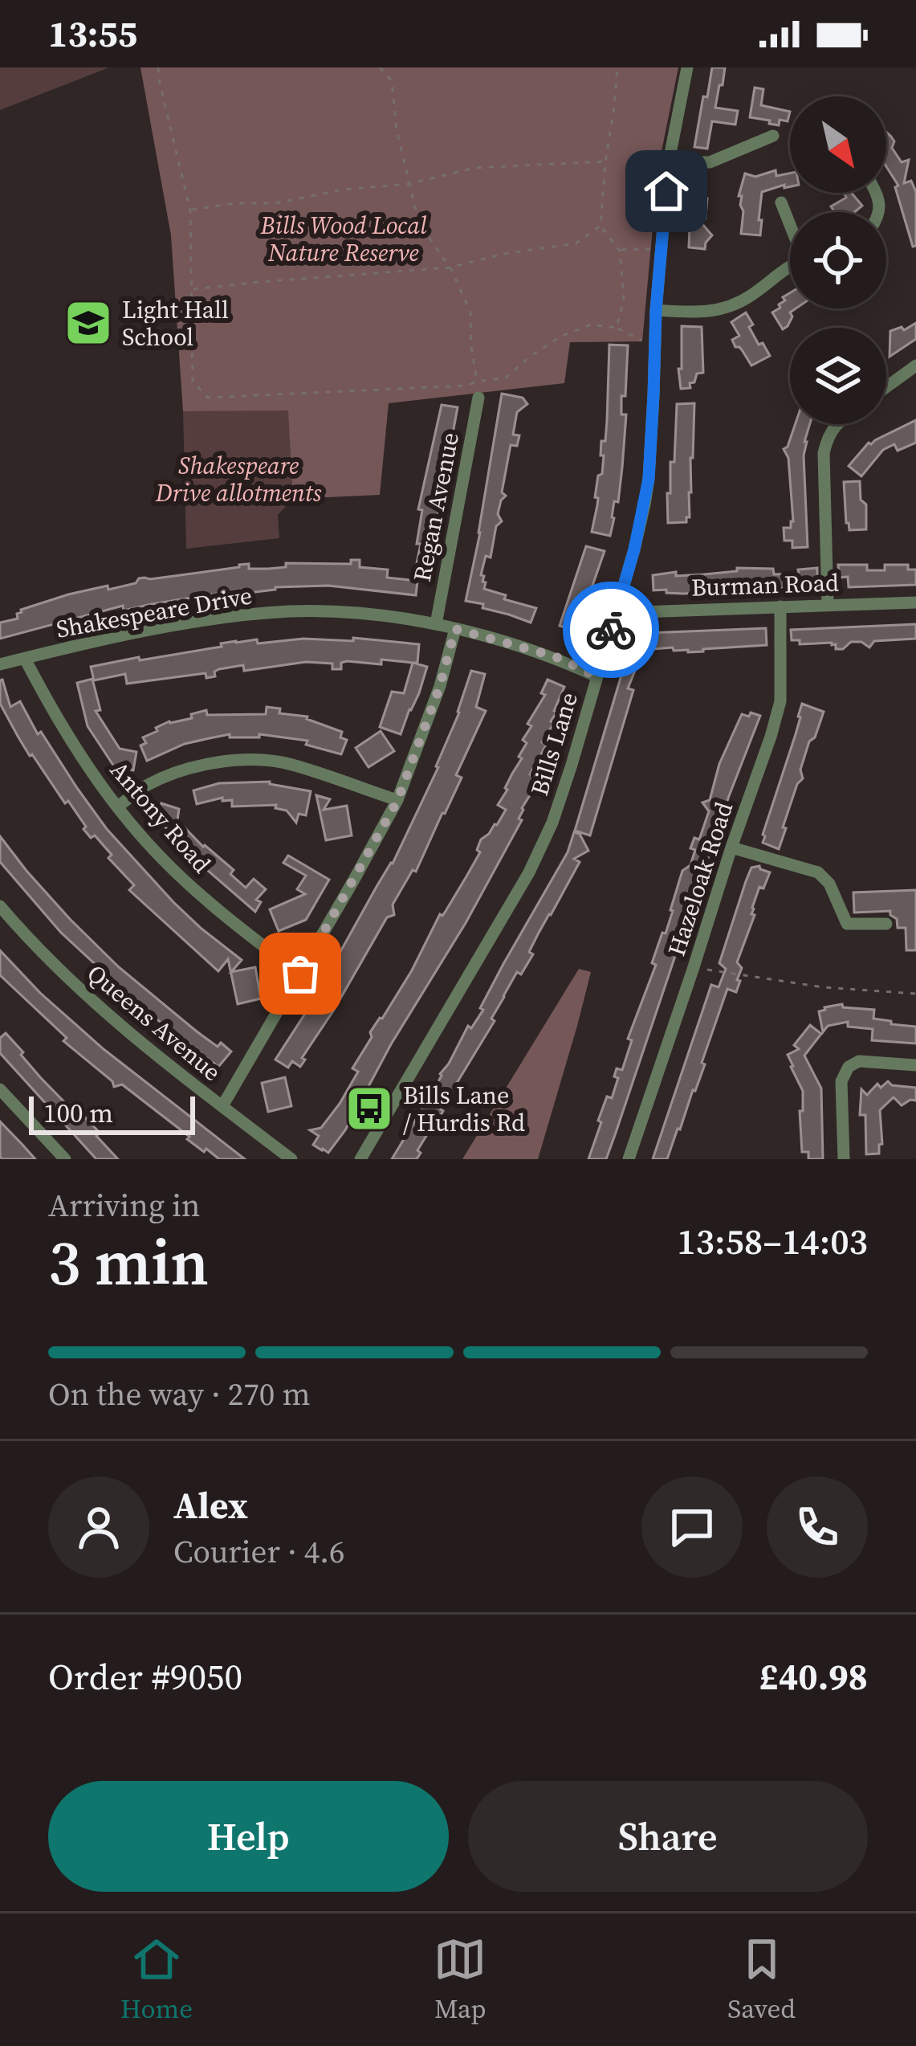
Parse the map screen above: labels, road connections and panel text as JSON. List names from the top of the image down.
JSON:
{
  "streets": {
    "street": [
      "Regan Avenue",
      "Burman Road",
      "Shakespeare Drive",
      "Bills Lane",
      "Antony Road",
      "Hazeloak Road",
      "Queens Avenue"
    ]
  },
  "crossings": [
    ["Regan Avenue", "Shakespeare Drive"],
    ["Burman Road", "Bills Lane"],
    ["Burman Road", "Hazeloak Road"],
    ["Shakespeare Drive", "Bills Lane"],
    ["Shakespeare Drive", "Antony Road"]
  ],
  "parks": ["Bills Wood Local Nature Reserve", "Shakespeare Drive allotments"],
  "places": {
    "school or university": ["Light Hall School"],
    "bus stop": ["Bills Lane / Hurdis Rd"]
  },
  "scale_bar": "100 m",
  "north": "bottom right",
  "page": {
    "status": "13:55",
    "scale": "100 m",
    "heading": ["3 min", "Arriving in", "13:58–14:03"],
    "panel": [
      "Alex",
      "Courier · 4.6",
      "Order #9050",
      "£40.98"
    ],
    "bar": "On the way · 270 m",
    "buttons": ["Help", "Share"],
    "tabs": ["Home", "Map", "Saved"]
  }
}
